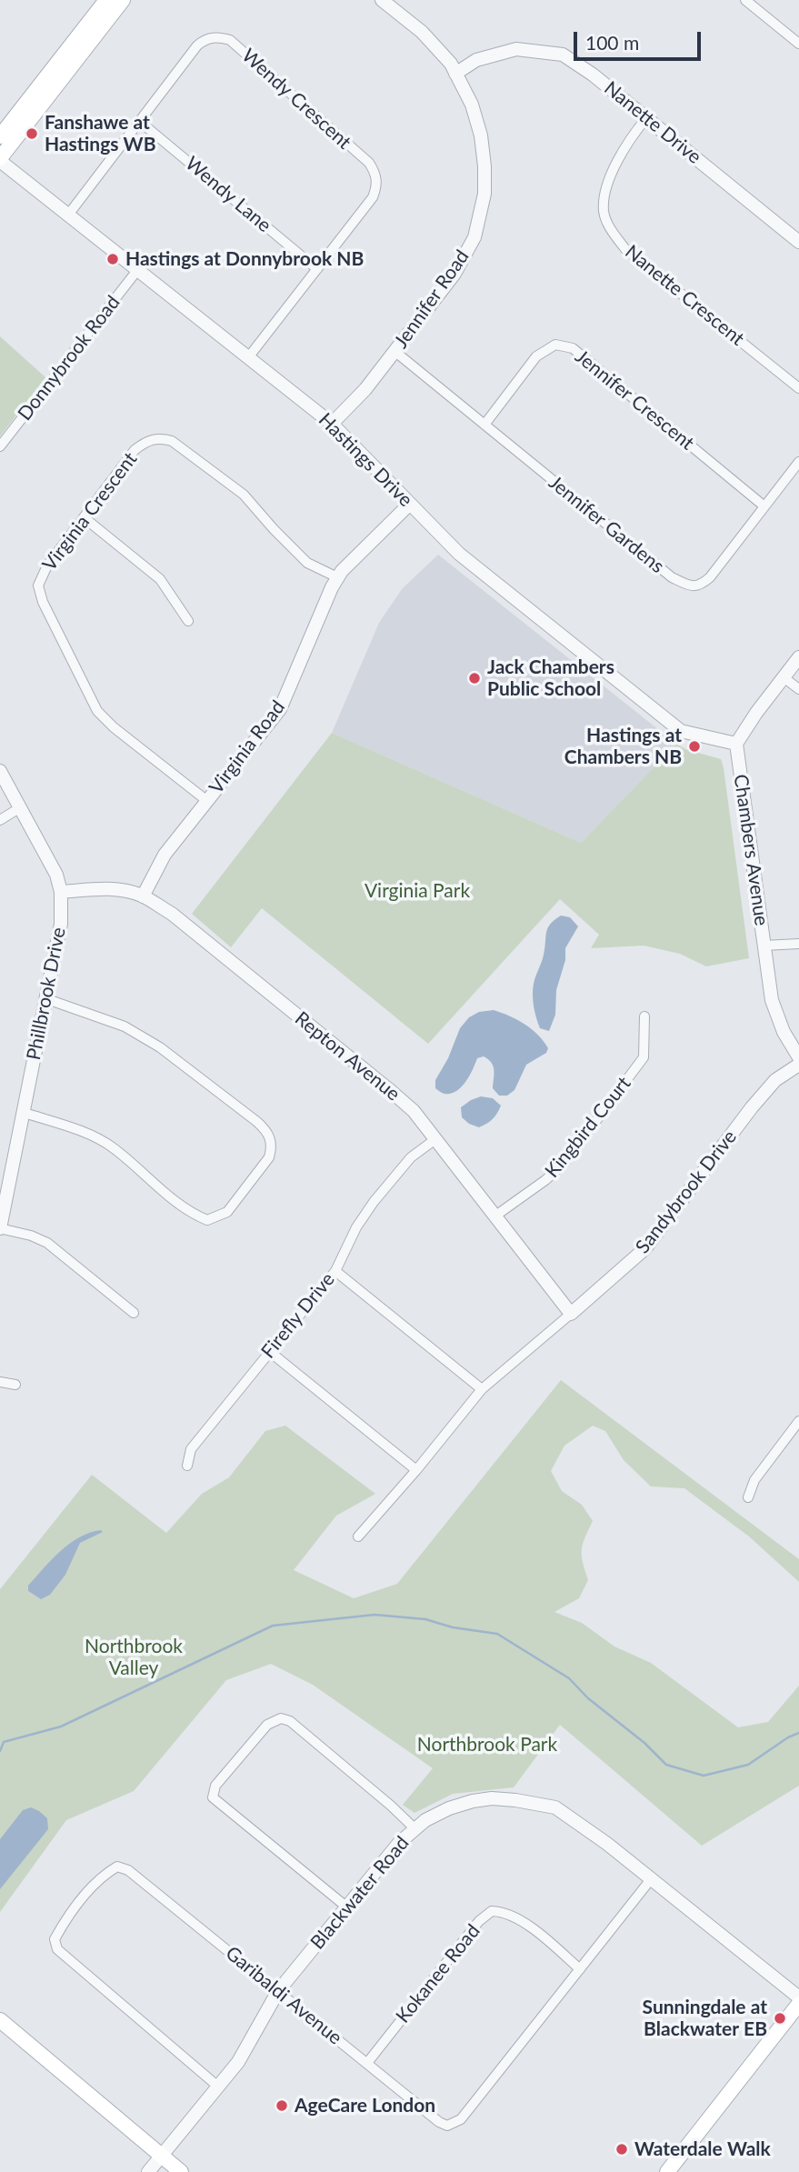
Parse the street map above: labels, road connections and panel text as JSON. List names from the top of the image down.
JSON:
{
  "streets": {
    "street": [
      "Wendy Crescent",
      "Nanette Drive",
      "Wendy Lane",
      "Nanette Crescent",
      "Jennifer Road",
      "Donnybrook Road",
      "Jennifer Crescent",
      "Hastings Drive",
      "Virginia Crescent",
      "Jennifer Gardens",
      "Virginia Road",
      "Chambers Avenue",
      "Phillbrook Drive",
      "Repton Avenue",
      "Kingbird Court",
      "Sandybrook Drive",
      "Firefly Drive",
      "Blackwater Road",
      "Kokanee Road",
      "Garibaldi Avenue"
    ]
  },
  "crossings": [
    ["Wendy Crescent", "Wendy Lane"],
    ["Wendy Crescent", "Hastings Drive"],
    ["Nanette Drive", "Nanette Crescent"],
    ["Nanette Drive", "Jennifer Road"],
    ["Jennifer Road", "Hastings Drive"],
    ["Jennifer Road", "Jennifer Gardens"],
    ["Donnybrook Road", "Hastings Drive"],
    ["Jennifer Crescent", "Jennifer Gardens"],
    ["Hastings Drive", "Virginia Road"],
    ["Hastings Drive", "Chambers Avenue"],
    ["Virginia Crescent", "Virginia Road"],
    ["Virginia Road", "Repton Avenue"],
    ["Phillbrook Drive", "Repton Avenue"],
    ["Repton Avenue", "Kingbird Court"],
    ["Repton Avenue", "Sandybrook Drive"],
    ["Repton Avenue", "Firefly Drive"],
    ["Blackwater Road", "Garibaldi Avenue"],
    ["Kokanee Road", "Garibaldi Avenue"]
  ],
  "parks": ["Virginia Park", "Northbrook Valley", "Northbrook Park"],
  "places": [
    "Fanshawe at Hastings WB",
    "Hastings at Donnybrook NB",
    "Jack Chambers Public School",
    "Hastings at Chambers NB",
    "Sunningdale at Blackwater EB",
    "AgeCare London",
    "Waterdale Walk"
  ],
  "scale_bar": "100 m"
}
